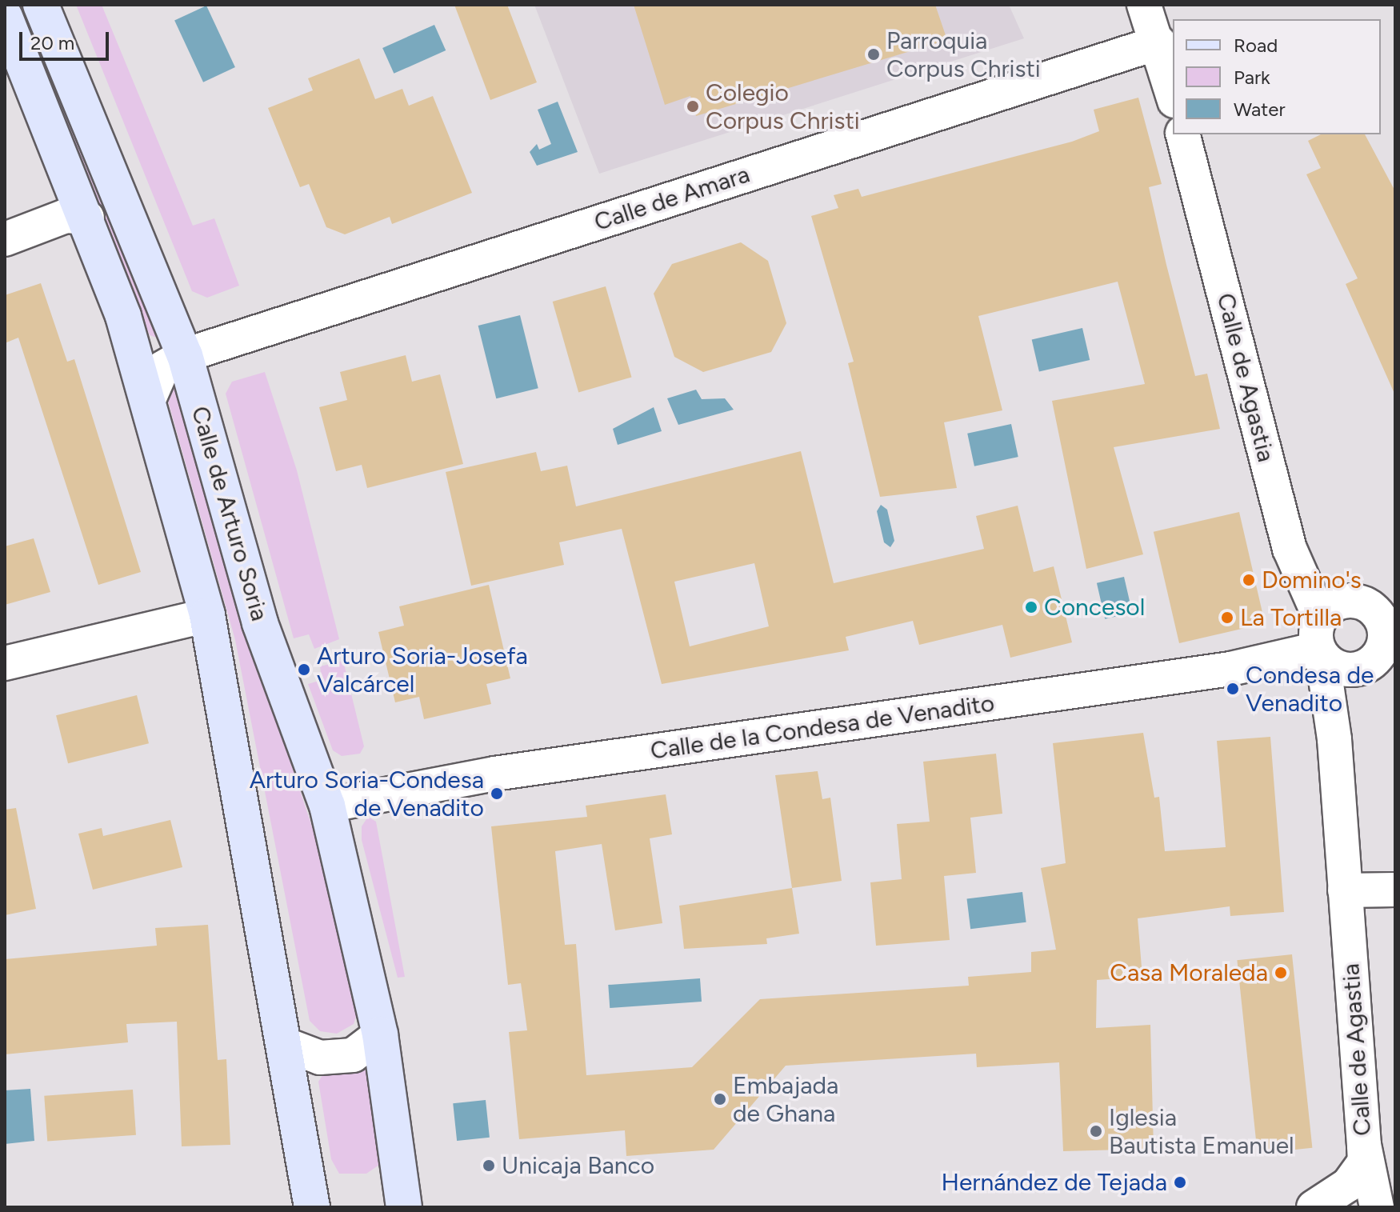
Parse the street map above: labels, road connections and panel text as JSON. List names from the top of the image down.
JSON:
{
  "streets": {
    "main road": ["Calle de Arturo Soria"],
    "street": ["Calle de Amara", "Calle de Agastia", "Calle de la Condesa de Venadito"]
  },
  "crossings": [
    ["Calle de Amara", "Calle de Arturo Soria"],
    ["Calle de Agastia", "Calle de la Condesa de Venadito"],
    ["Calle de Arturo Soria", "Calle de la Condesa de Venadito"]
  ],
  "places": [
    "Parroquia Corpus Christi",
    "Colegio Corpus Christi",
    "Domino's",
    "Concesol",
    "La Tortilla",
    "Arturo Soria-Josefa Valcárcel",
    "Condesa de Venadito",
    "Arturo Soria-Condesa de Venadito",
    "Casa Moraleda",
    "Embajada de Ghana",
    "Iglesia Bautista Emanuel",
    "Unicaja Banco",
    "Hernández de Tejada"
  ],
  "legend": ["Road", "Park", "Water"],
  "scale_bar": "20 m"
}
